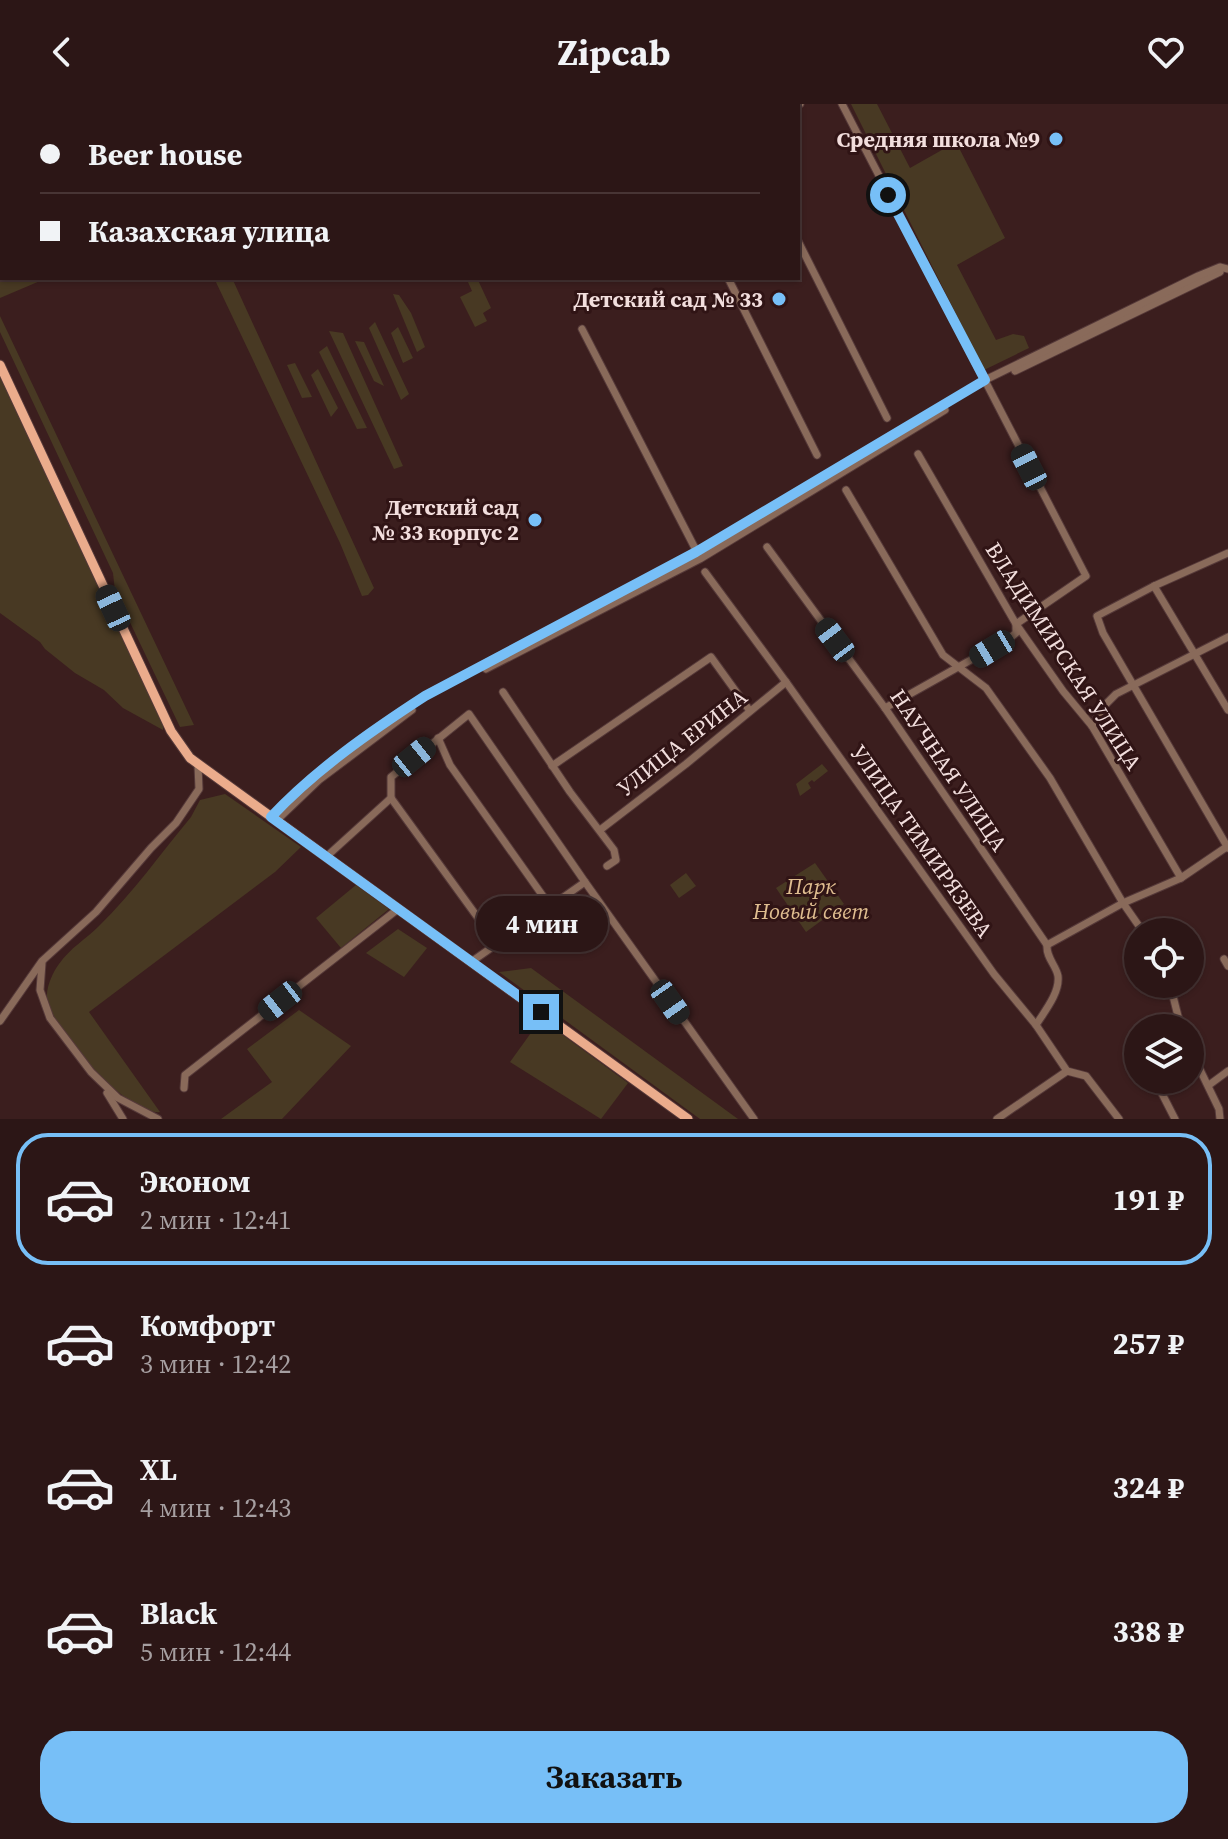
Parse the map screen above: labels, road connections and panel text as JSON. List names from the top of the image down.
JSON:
{
  "streets": {
    "street": [
      "ВЛАДИМИРСКАЯ УЛИЦА",
      "УЛИЦА ЕРИНА",
      "НАУЧНАЯ УЛИЦА",
      "УЛИЦА ТИМИРЯЗЕВА"
    ]
  },
  "crossings": [
    ["УЛИЦА ЕРИНА", "УЛИЦА ТИМИРЯЗЕВА"],
    ["НАУЧНАЯ УЛИЦА", "УЛИЦА ТИМИРЯЗЕВА"]
  ],
  "parks": ["Парк Новый свет"],
  "places": ["Средняя школа №9", "Детский сад № 33", "Детский сад № 33 корпус 2"],
  "page": {
    "header": "Zipcab",
    "banner": ["Beer house", "Казахская улица"],
    "bubble": "4 мин",
    "list": [
      {
        "name": "Эконом",
        "note": "2 мин · 12:41",
        "value": "191 ₽"
      },
      {
        "name": "Комфорт",
        "note": "3 мин · 12:42",
        "value": "257 ₽"
      },
      {
        "name": "XL",
        "note": "4 мин · 12:43",
        "value": "324 ₽"
      },
      {
        "name": "Black",
        "note": "5 мин · 12:44",
        "value": "338 ₽"
      }
    ],
    "buttons": "Заказать"
  }
}
